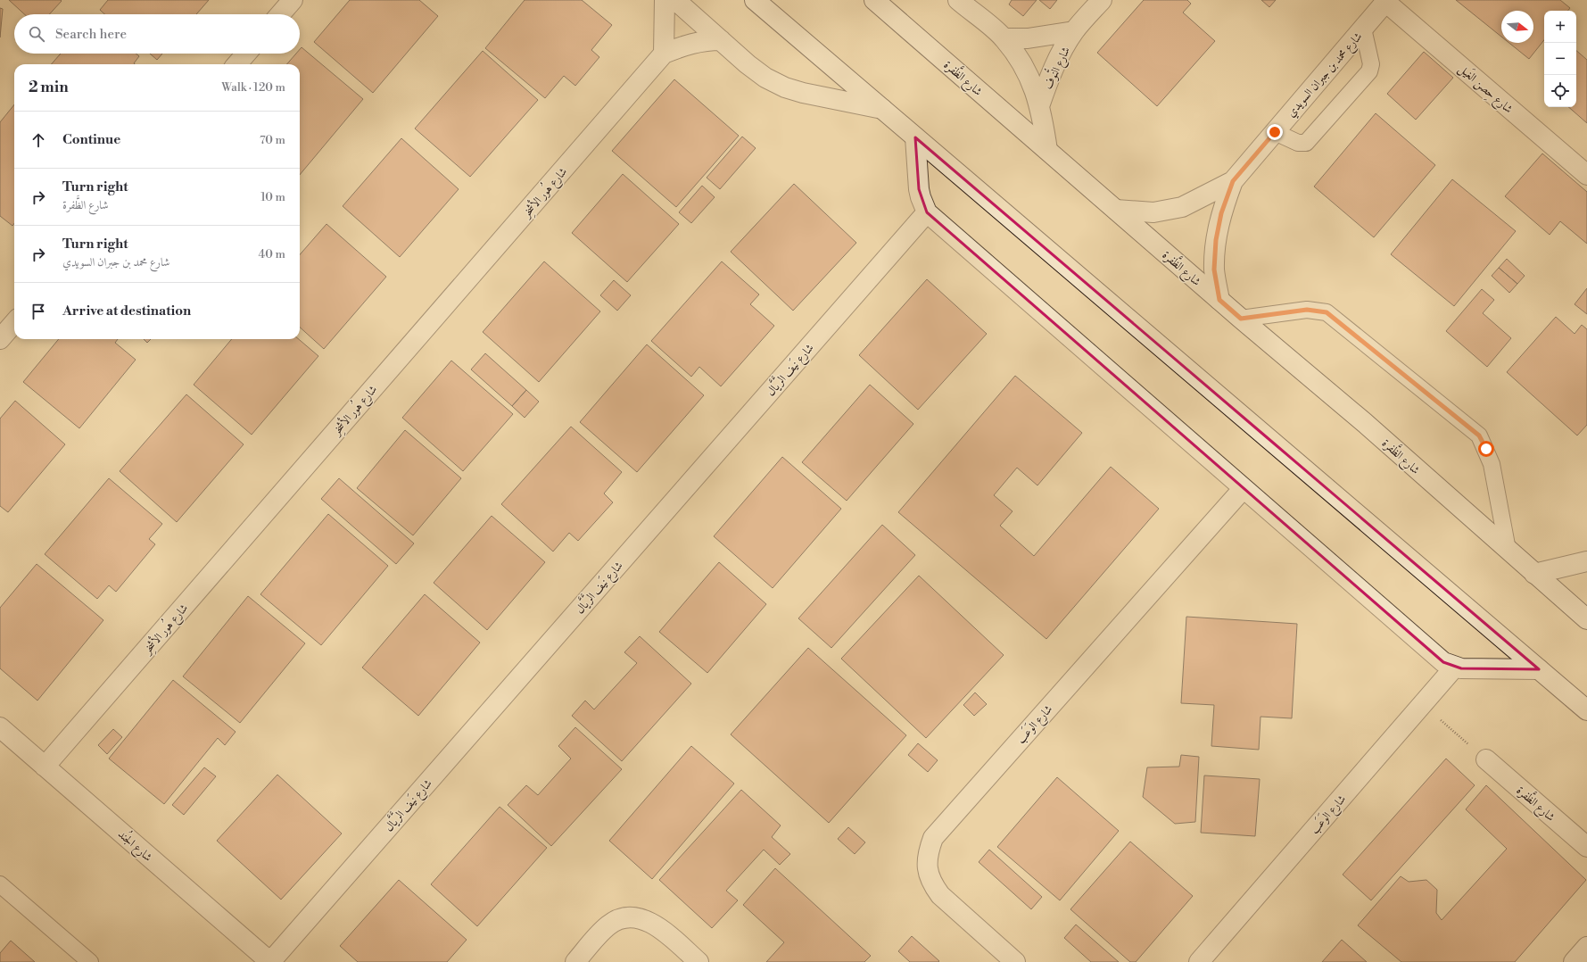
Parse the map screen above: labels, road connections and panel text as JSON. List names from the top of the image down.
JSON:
{
  "streets": {
    "street": [
      "شارع النُّوف",
      "شارع محمد بن جبران السويدي",
      "شارع الظَّفرة",
      "شارع حِصن الغَيل",
      "شارع هُور الأشخِر",
      "شارع نَيف الرَّيَّال",
      "شارع الوَعَب",
      "شارع الجُند"
    ]
  },
  "crossings": [
    ["شارع محمد بن جبران السويدي", "شارع الظَّفرة"],
    ["شارع محمد بن جبران السويدي", "شارع حِصن الغَيل"],
    ["شارع هُور الأشخِر", "شارع الجُند"],
    ["شارع نَيف الرَّيَّال", "شارع الجُند"]
  ],
  "north": "right",
  "page": {
    "map_buttons": ["+", "−"],
    "search": "Search here",
    "heading": ["2 min", "Walk · 120 m"],
    "list": [
      ["Continue", "70 m"],
      ["Turn right", "شارع الظَّفرة", "10 m"],
      ["Turn right", "شارع محمد بن جبران السويدي", "40 m"],
      "Arrive at destination"
    ]
  }
}
